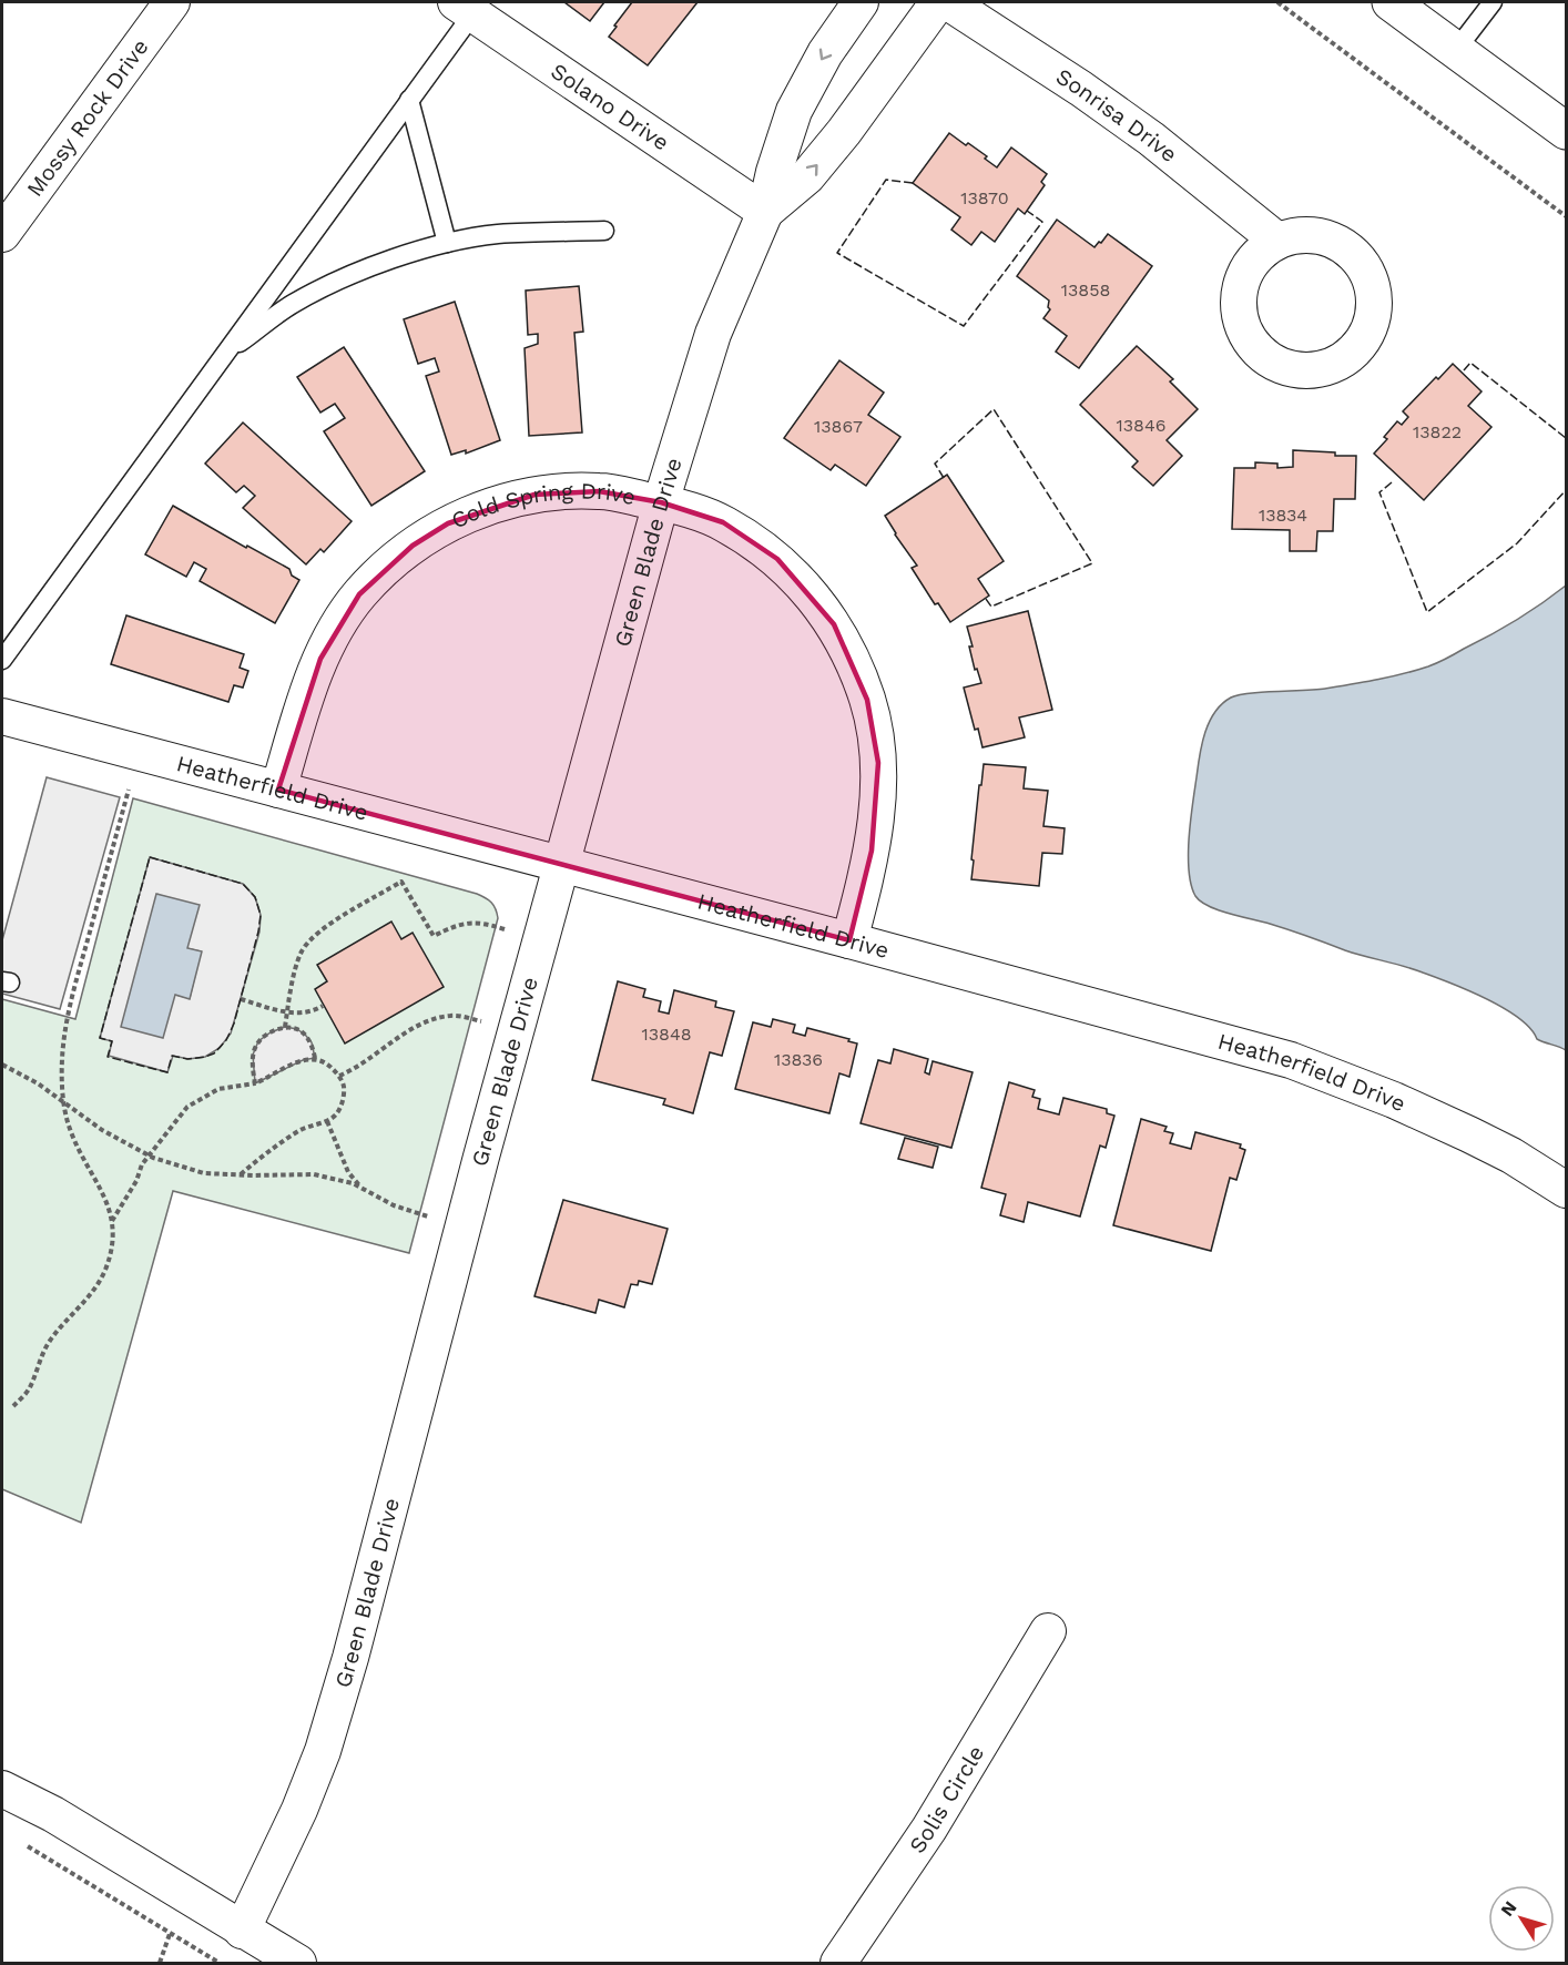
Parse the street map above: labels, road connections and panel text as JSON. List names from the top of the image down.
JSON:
{
  "streets": {
    "street": [
      "Solano Drive",
      "Sonrisa Drive",
      "Mossy Rock Drive",
      "Cold Spring Drive",
      "Green Blade Drive",
      "Heatherfield Drive",
      "Solis Circle"
    ]
  },
  "crossings": [
    ["Solano Drive", "Green Blade Drive"],
    ["Cold Spring Drive", "Green Blade Drive"],
    ["Cold Spring Drive", "Heatherfield Drive"],
    ["Green Blade Drive", "Heatherfield Drive"]
  ],
  "house_numbers": [
    "13870",
    "13858",
    "13846",
    "13867",
    "13822",
    "13834",
    "13848",
    "13836"
  ],
  "north": "top left"
}
